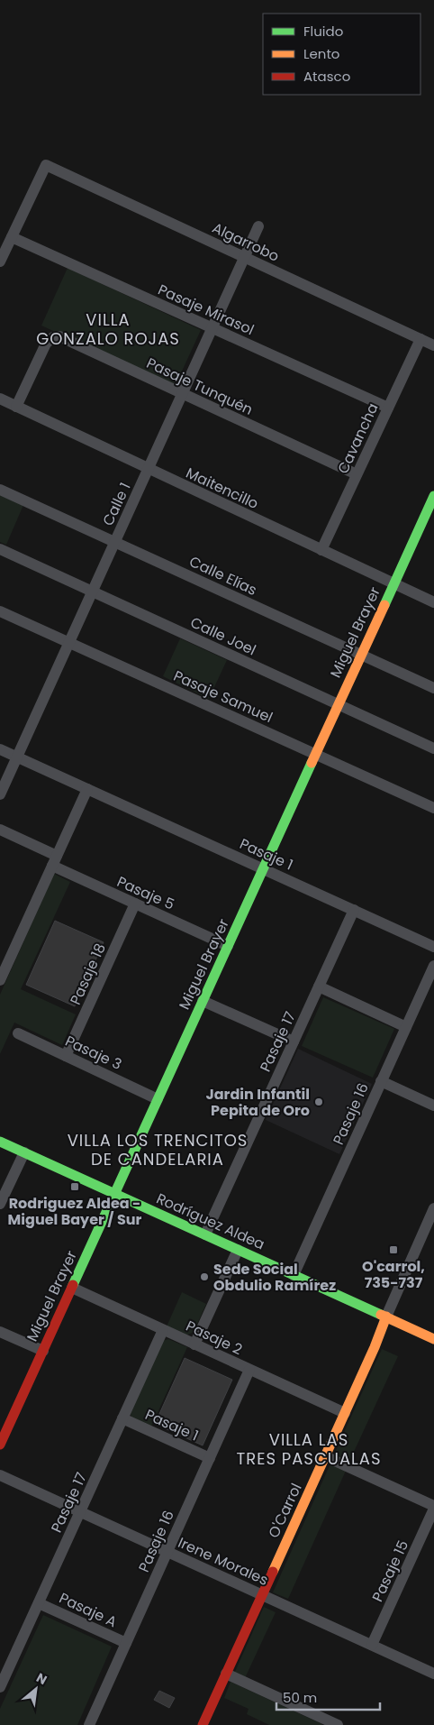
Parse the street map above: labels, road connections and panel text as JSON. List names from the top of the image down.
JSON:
{
  "streets": {
    "street": [
      "Algarrobo",
      "Pasaje Mirasol",
      "Pasaje Tunquén",
      "Cavancha",
      "Maitencillo",
      "Calle 1",
      "Calle Elías",
      "Miguel Brayer",
      "Calle Joel",
      "Pasaje Samuel",
      "Pasaje 1",
      "Pasaje 5",
      "Pasaje 18",
      "Pasaje 17",
      "Pasaje 3",
      "Pasaje 16",
      "Rodríguez Aldea",
      "Pasaje 2",
      "O'Carrol",
      "Irene Morales",
      "Pasaje 15",
      "Pasaje A"
    ]
  },
  "crossings": [
    ["Algarrobo", "Pasaje Mirasol"],
    ["Algarrobo", "Cavancha"],
    ["Algarrobo", "Calle 1"],
    ["Pasaje Mirasol", "Cavancha"],
    ["Pasaje Mirasol", "Calle 1"],
    ["Pasaje Tunquén", "Cavancha"],
    ["Pasaje Tunquén", "Maitencillo"],
    ["Pasaje Tunquén", "Calle 1"],
    ["Cavancha", "Maitencillo"],
    ["Maitencillo", "Calle 1"],
    ["Maitencillo", "Miguel Brayer"],
    ["Calle 1", "Calle Elías"],
    ["Calle 1", "Calle Joel"],
    ["Calle 1", "Pasaje Samuel"],
    ["Calle 1", "Pasaje 1"],
    ["Calle Elías", "Miguel Brayer"],
    ["Miguel Brayer", "Calle Joel"],
    ["Miguel Brayer", "Pasaje Samuel"],
    ["Miguel Brayer", "Pasaje 1"],
    ["Miguel Brayer", "Pasaje 5"],
    ["Miguel Brayer", "Pasaje 3"],
    ["Miguel Brayer", "Rodríguez Aldea"],
    ["Miguel Brayer", "Pasaje 2"],
    ["Pasaje 1", "Pasaje 17"],
    ["Pasaje 1", "Pasaje 16"],
    ["Pasaje 5", "Pasaje 18"],
    ["Pasaje 18", "Pasaje 3"],
    ["Pasaje 17", "Rodríguez Aldea"],
    ["Pasaje 17", "Pasaje 2"],
    ["Pasaje 17", "Irene Morales"],
    ["Pasaje 17", "Pasaje A"],
    ["Pasaje 16", "Rodríguez Aldea"],
    ["Pasaje 16", "Pasaje 2"],
    ["Pasaje 16", "Irene Morales"],
    ["Pasaje 16", "Pasaje A"],
    ["Rodríguez Aldea", "O'Carrol"],
    ["Pasaje 2", "O'Carrol"],
    ["O'Carrol", "Irene Morales"],
    ["Irene Morales", "Pasaje 15"]
  ],
  "districts": ["VILLA GONZALO ROJAS", "VILLA LOS TRENCITOS DE CANDELARIA", "VILLA LAS TRES PASCUALAS"],
  "places": {
    "other": ["Jardin Infantil Pepita de Oro", "Sede Social Obdulio Ramírez"],
    "transit": ["Rodriguez Aldea - Miguel Bayer / Sur", "O'carrol, 735-737"]
  },
  "legend": ["Fluido", "Lento", "Atasco"],
  "scale_bar": "50 m",
  "north": "top right"
}
